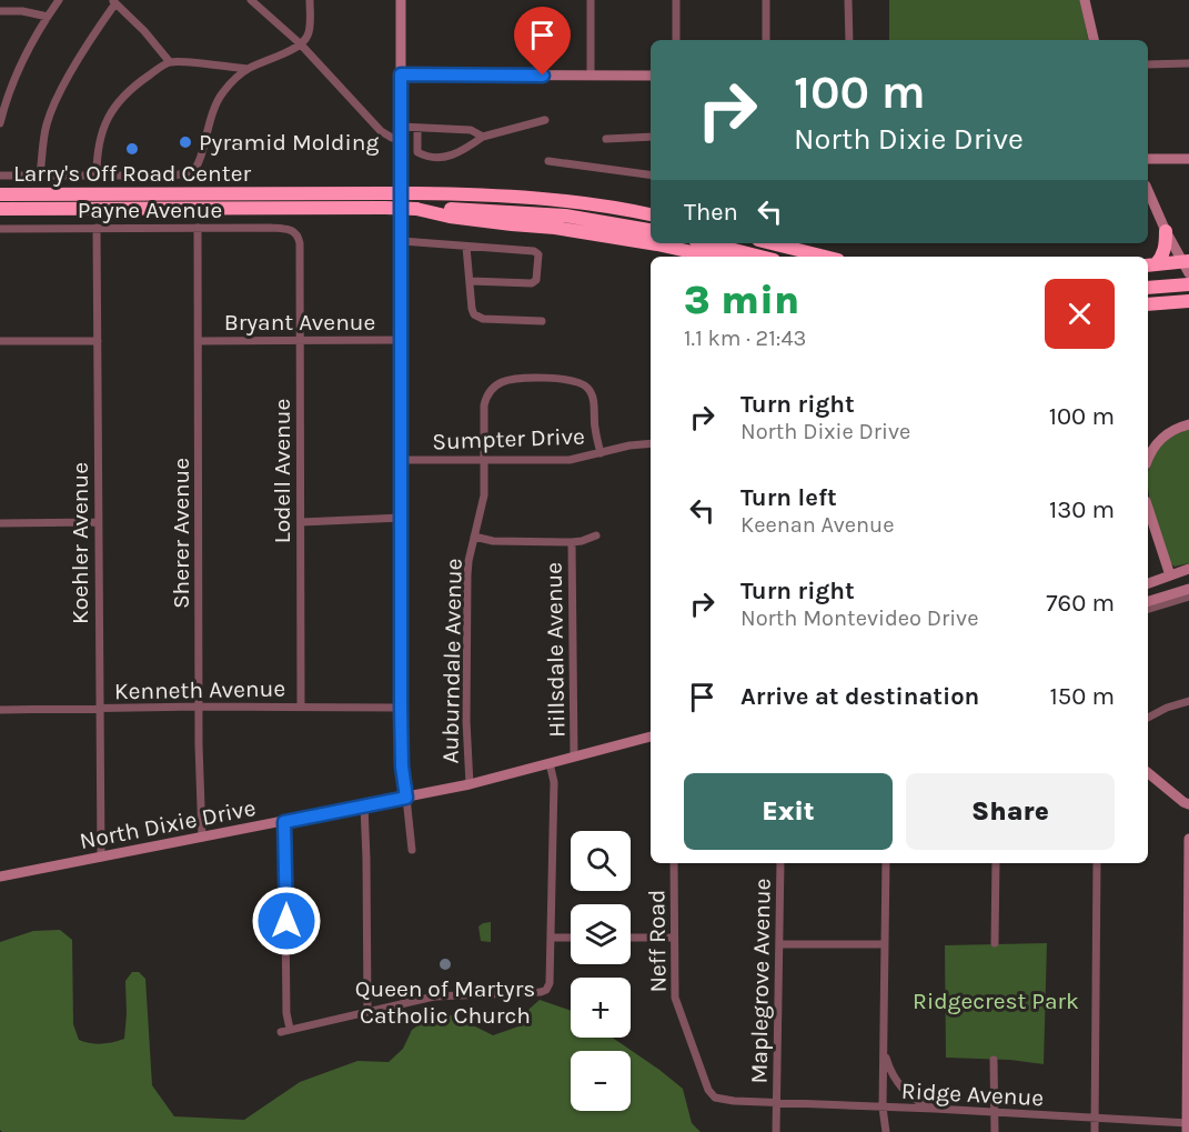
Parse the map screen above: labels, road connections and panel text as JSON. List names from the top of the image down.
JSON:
{
  "streets": {
    "main road": ["North Dixie Drive"],
    "street": [
      "Payne Avenue",
      "Bryant Avenue",
      "Sumpter Drive",
      "Lodell Avenue",
      "Sherer Avenue",
      "Koehler Avenue",
      "Hillsdale Avenue",
      "Auburndale Avenue",
      "Kenneth Avenue",
      "Neff Road",
      "Maplegrove Avenue",
      "Ridge Avenue"
    ]
  },
  "crossings": [
    ["Payne Avenue", "Lodell Avenue"],
    ["Payne Avenue", "Sherer Avenue"],
    ["Payne Avenue", "Koehler Avenue"],
    ["Bryant Avenue", "Lodell Avenue"],
    ["Bryant Avenue", "Sherer Avenue"],
    ["Sumpter Drive", "Auburndale Avenue"],
    ["Lodell Avenue", "Kenneth Avenue"],
    ["Sherer Avenue", "Kenneth Avenue"],
    ["Sherer Avenue", "North Dixie Drive"],
    ["Koehler Avenue", "Kenneth Avenue"],
    ["Koehler Avenue", "North Dixie Drive"],
    ["Hillsdale Avenue", "North Dixie Drive"],
    ["Auburndale Avenue", "North Dixie Drive"],
    ["Neff Road", "Maplegrove Avenue"]
  ],
  "parks": ["Ridgecrest Park"],
  "places": ["Pyramid Molding", "Larry's Off Road Center", "Queen of Martyrs Catholic Church"],
  "page": {
    "turn": ["100 m", "North Dixie Drive"],
    "then": "Then",
    "heading": ["3 min", "1.1 km · 21:43"],
    "list": [
      {
        "name": "Turn right",
        "note": "North Dixie Drive",
        "value": "100 m"
      },
      {
        "name": "Turn left",
        "note": "Keenan Avenue",
        "value": "130 m"
      },
      {
        "name": "Turn right",
        "note": "North Montevideo Drive",
        "value": "760 m"
      },
      {
        "name": "Arrive at destination",
        "value": "150 m"
      }
    ],
    "buttons": ["Exit", "Share"],
    "map_buttons": ["+", "−"]
  }
}
